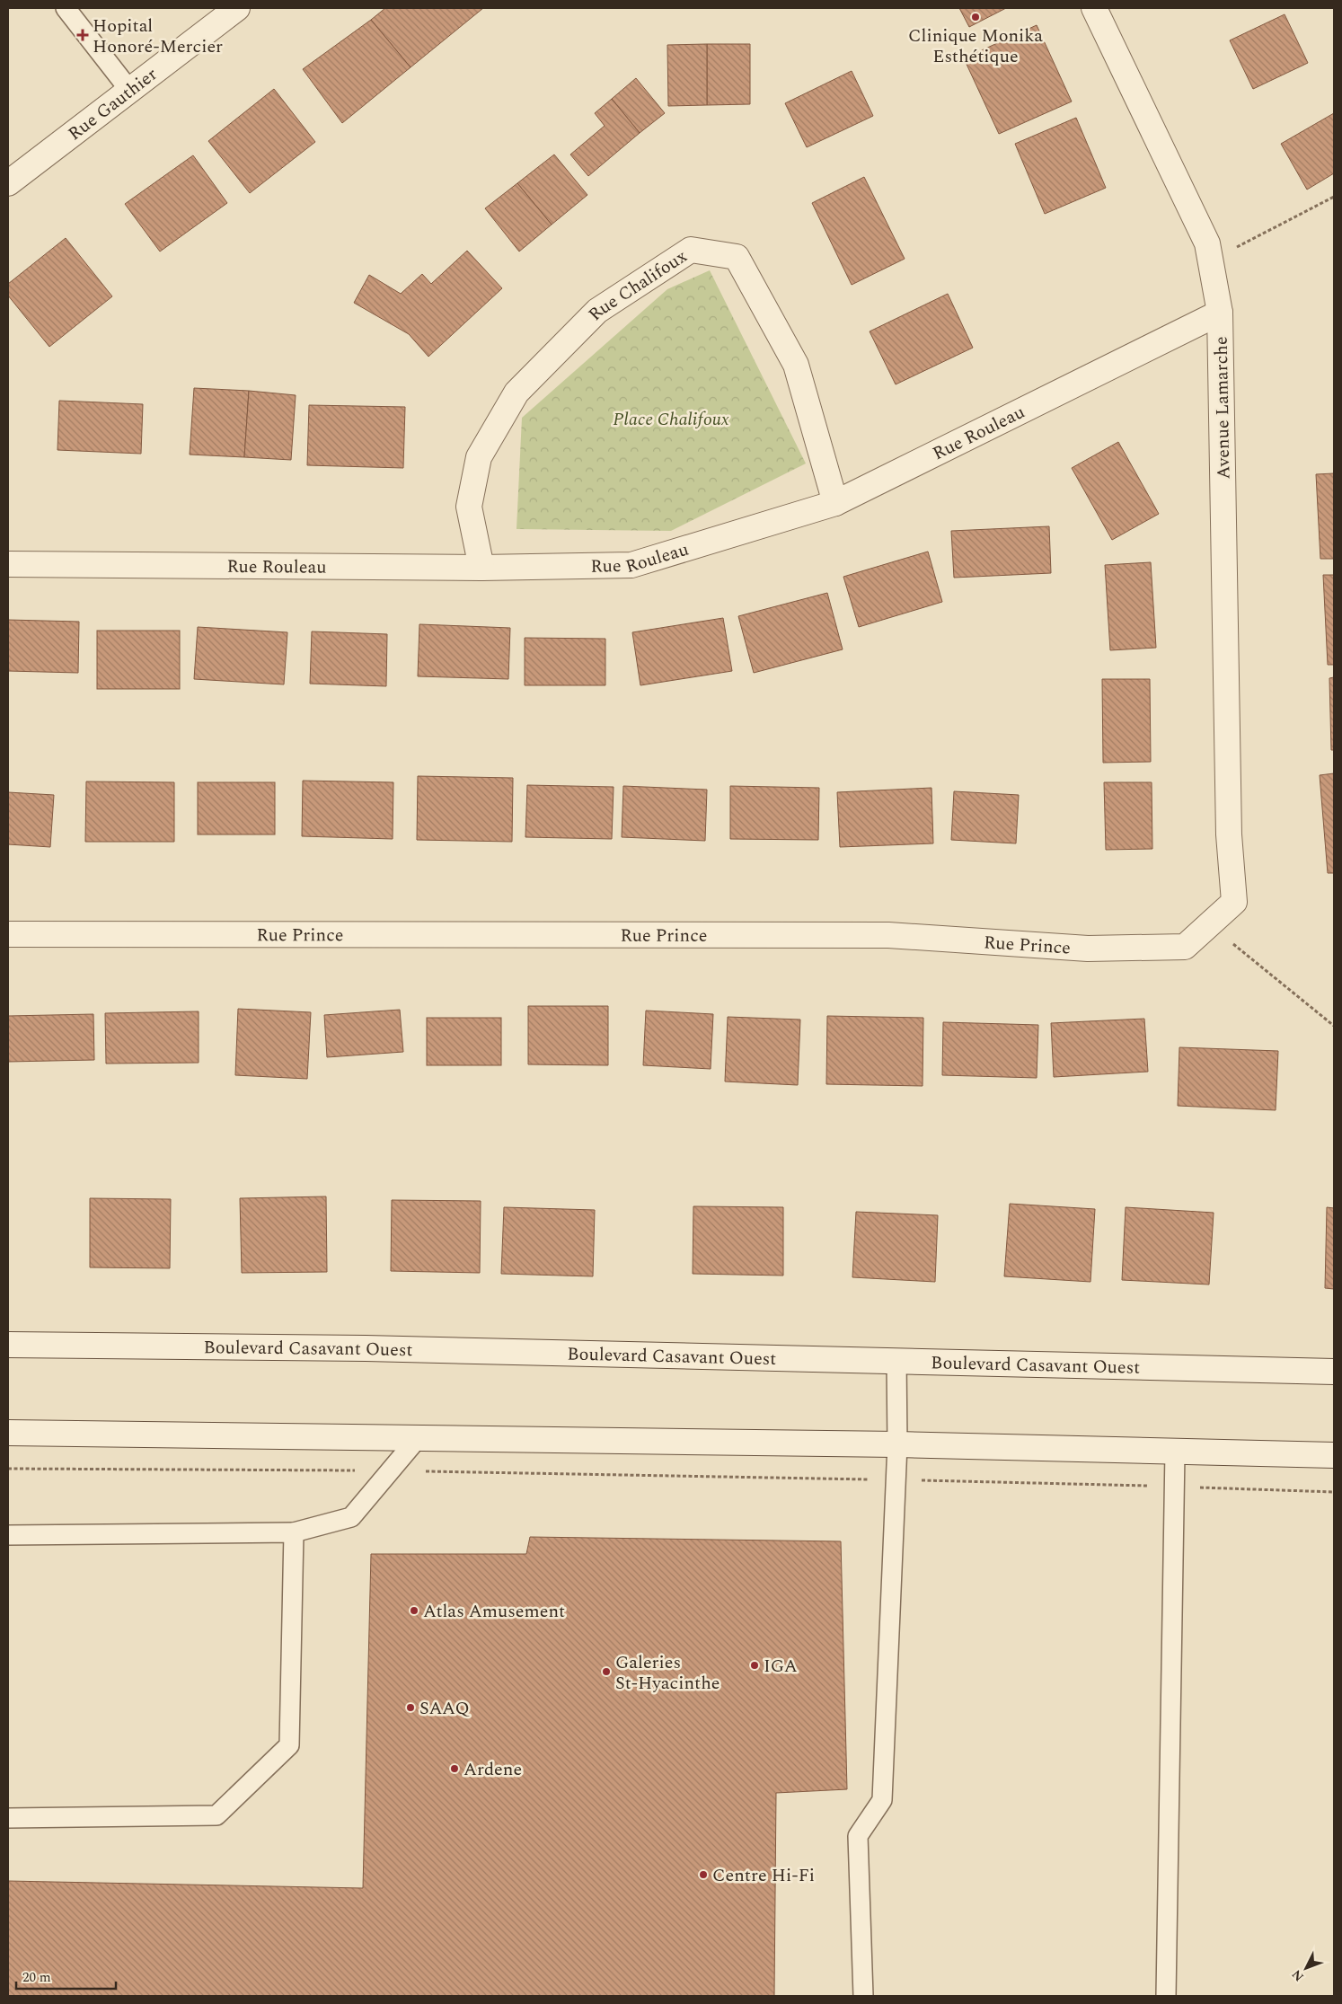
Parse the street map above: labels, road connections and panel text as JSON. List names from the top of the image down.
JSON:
{
  "streets": {
    "street": [
      "Rue Gauthier",
      "Rue Chalifoux",
      "Avenue Lamarche",
      "Rue Rouleau",
      "Rue Prince",
      "Boulevard Casavant Ouest"
    ]
  },
  "crossings": [
    ["Rue Chalifoux", "Rue Rouleau"],
    ["Avenue Lamarche", "Rue Rouleau"],
    ["Avenue Lamarche", "Rue Prince"]
  ],
  "parks": ["Place Chalifoux"],
  "places": {
    "other": [
      "Clinique Monika Esthétique",
      "Atlas Amusement",
      "IGA",
      "Galeries St-Hyacinthe",
      "SAAQ",
      "Ardene",
      "Centre Hi-Fi"
    ],
    "health": ["Hopital Honoré-Mercier"]
  },
  "scale_bar": "20 m",
  "north": "bottom left"
}
